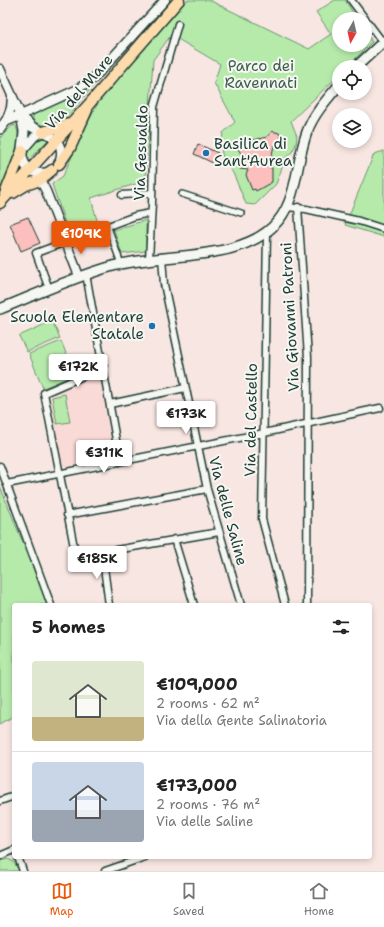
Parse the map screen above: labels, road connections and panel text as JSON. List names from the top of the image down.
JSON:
{
  "streets": {
    "main road": ["Via del Mare"],
    "street": [
      "Via Gesualdo",
      "Via Giovanni Patroni",
      "Via del Castello",
      "Via delle Saline"
    ]
  },
  "parks": ["Parco dei Ravennati"],
  "places": ["Basilica di Sant'Aurea", "Scuola Elementare Statale"],
  "north": "bottom",
  "page": {
    "price": [
      "€109K",
      "€172K",
      "€173K",
      "€311K",
      "€185K"
    ],
    "heading": "5 homes",
    "list": [
      {
        "name": "€109,000",
        "note": "2 rooms · 62 m² · Via della Gente Salinatoria"
      },
      {
        "name": "€173,000",
        "note": "2 rooms · 76 m² · Via delle Saline"
      }
    ],
    "tabs": ["Map", "Saved", "Home"]
  }
}
